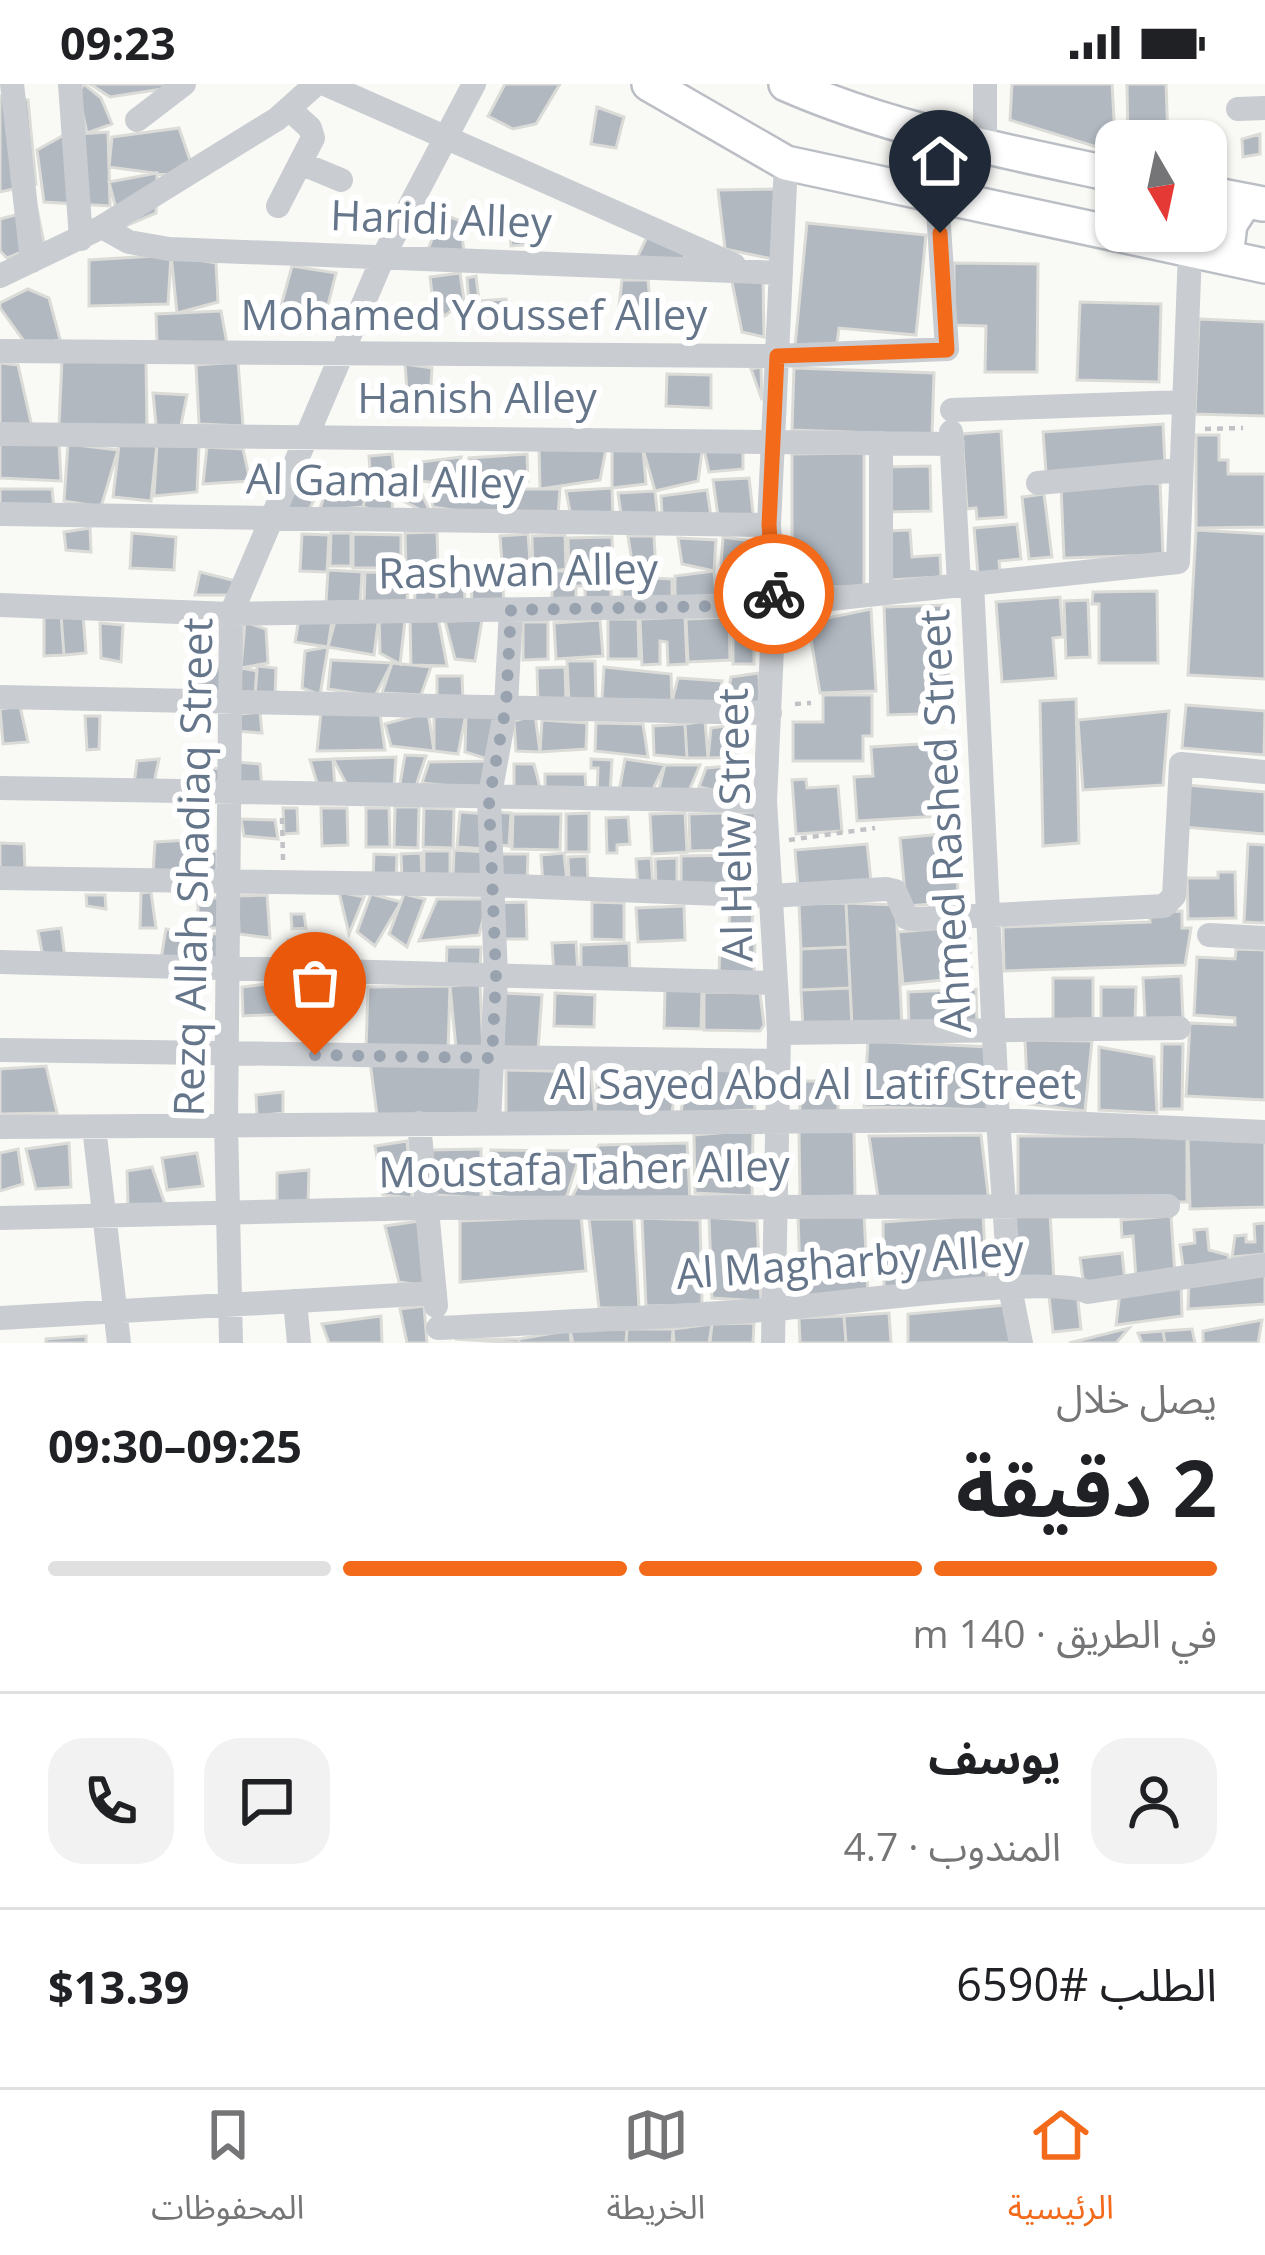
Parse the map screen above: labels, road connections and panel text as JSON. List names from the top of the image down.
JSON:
{
  "streets": {
    "street": [
      "Haridi Alley",
      "Mohamed Youssef Alley",
      "Hanish Alley",
      "Al Gamal Alley",
      "Rashwan Alley",
      "Ahmed Rashed Street",
      "Al Helw Street",
      "Rezq Allah Shadiaq Street",
      "Al Sayed Abd Al Latif Street",
      "Moustafa Taher Alley",
      "Al Magharby Alley"
    ]
  },
  "crossings": [
    ["Haridi Alley", "Al Helw Street"],
    ["Haridi Alley", "Rezq Allah Shadiaq Street"],
    ["Mohamed Youssef Alley", "Al Helw Street"],
    ["Mohamed Youssef Alley", "Rezq Allah Shadiaq Street"],
    ["Hanish Alley", "Ahmed Rashed Street"],
    ["Hanish Alley", "Al Helw Street"],
    ["Hanish Alley", "Rezq Allah Shadiaq Street"],
    ["Al Gamal Alley", "Al Helw Street"],
    ["Al Gamal Alley", "Rezq Allah Shadiaq Street"],
    ["Rashwan Alley", "Ahmed Rashed Street"],
    ["Rashwan Alley", "Al Helw Street"],
    ["Rashwan Alley", "Rezq Allah Shadiaq Street"],
    ["Ahmed Rashed Street", "Al Sayed Abd Al Latif Street"],
    ["Ahmed Rashed Street", "Moustafa Taher Alley"],
    ["Ahmed Rashed Street", "Al Magharby Alley"],
    ["Al Helw Street", "Al Sayed Abd Al Latif Street"],
    ["Al Helw Street", "Moustafa Taher Alley"],
    ["Al Helw Street", "Al Magharby Alley"],
    ["Rezq Allah Shadiaq Street", "Al Sayed Abd Al Latif Street"],
    ["Rezq Allah Shadiaq Street", "Moustafa Taher Alley"]
  ],
  "north": "bottom",
  "page": {
    "status": "09:23",
    "heading": ["2 دقيقة", "يصل خلال", "09:25–09:30"],
    "panel": [
      "يوسف",
      "المندوب · 4.7",
      "الطلب #6590",
      "$13.39"
    ],
    "bar": "في الطريق · 140 m",
    "tabs": ["الرئيسية", "الخريطة", "المحفوظات"]
  }
}
